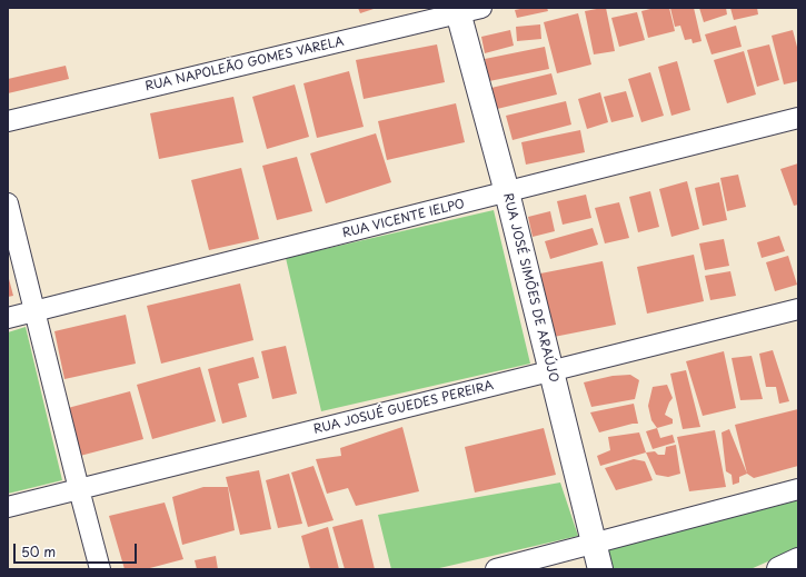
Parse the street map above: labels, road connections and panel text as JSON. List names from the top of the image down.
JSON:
{
  "streets": {
    "street": [
      "RUA NAPOLEÃO GOMES VARELA",
      "RUA VICENTE IELPO",
      "RUA JOSÉ SIMÕES DE ARAÚJO",
      "RUA JOSUÉ GUEDES PEREIRA"
    ]
  },
  "crossings": [
    ["RUA NAPOLEÃO GOMES VARELA", "RUA JOSÉ SIMÕES DE ARAÚJO"],
    ["RUA VICENTE IELPO", "RUA JOSÉ SIMÕES DE ARAÚJO"],
    ["RUA JOSÉ SIMÕES DE ARAÚJO", "RUA JOSUÉ GUEDES PEREIRA"]
  ],
  "scale_bar": "50 m"
}
